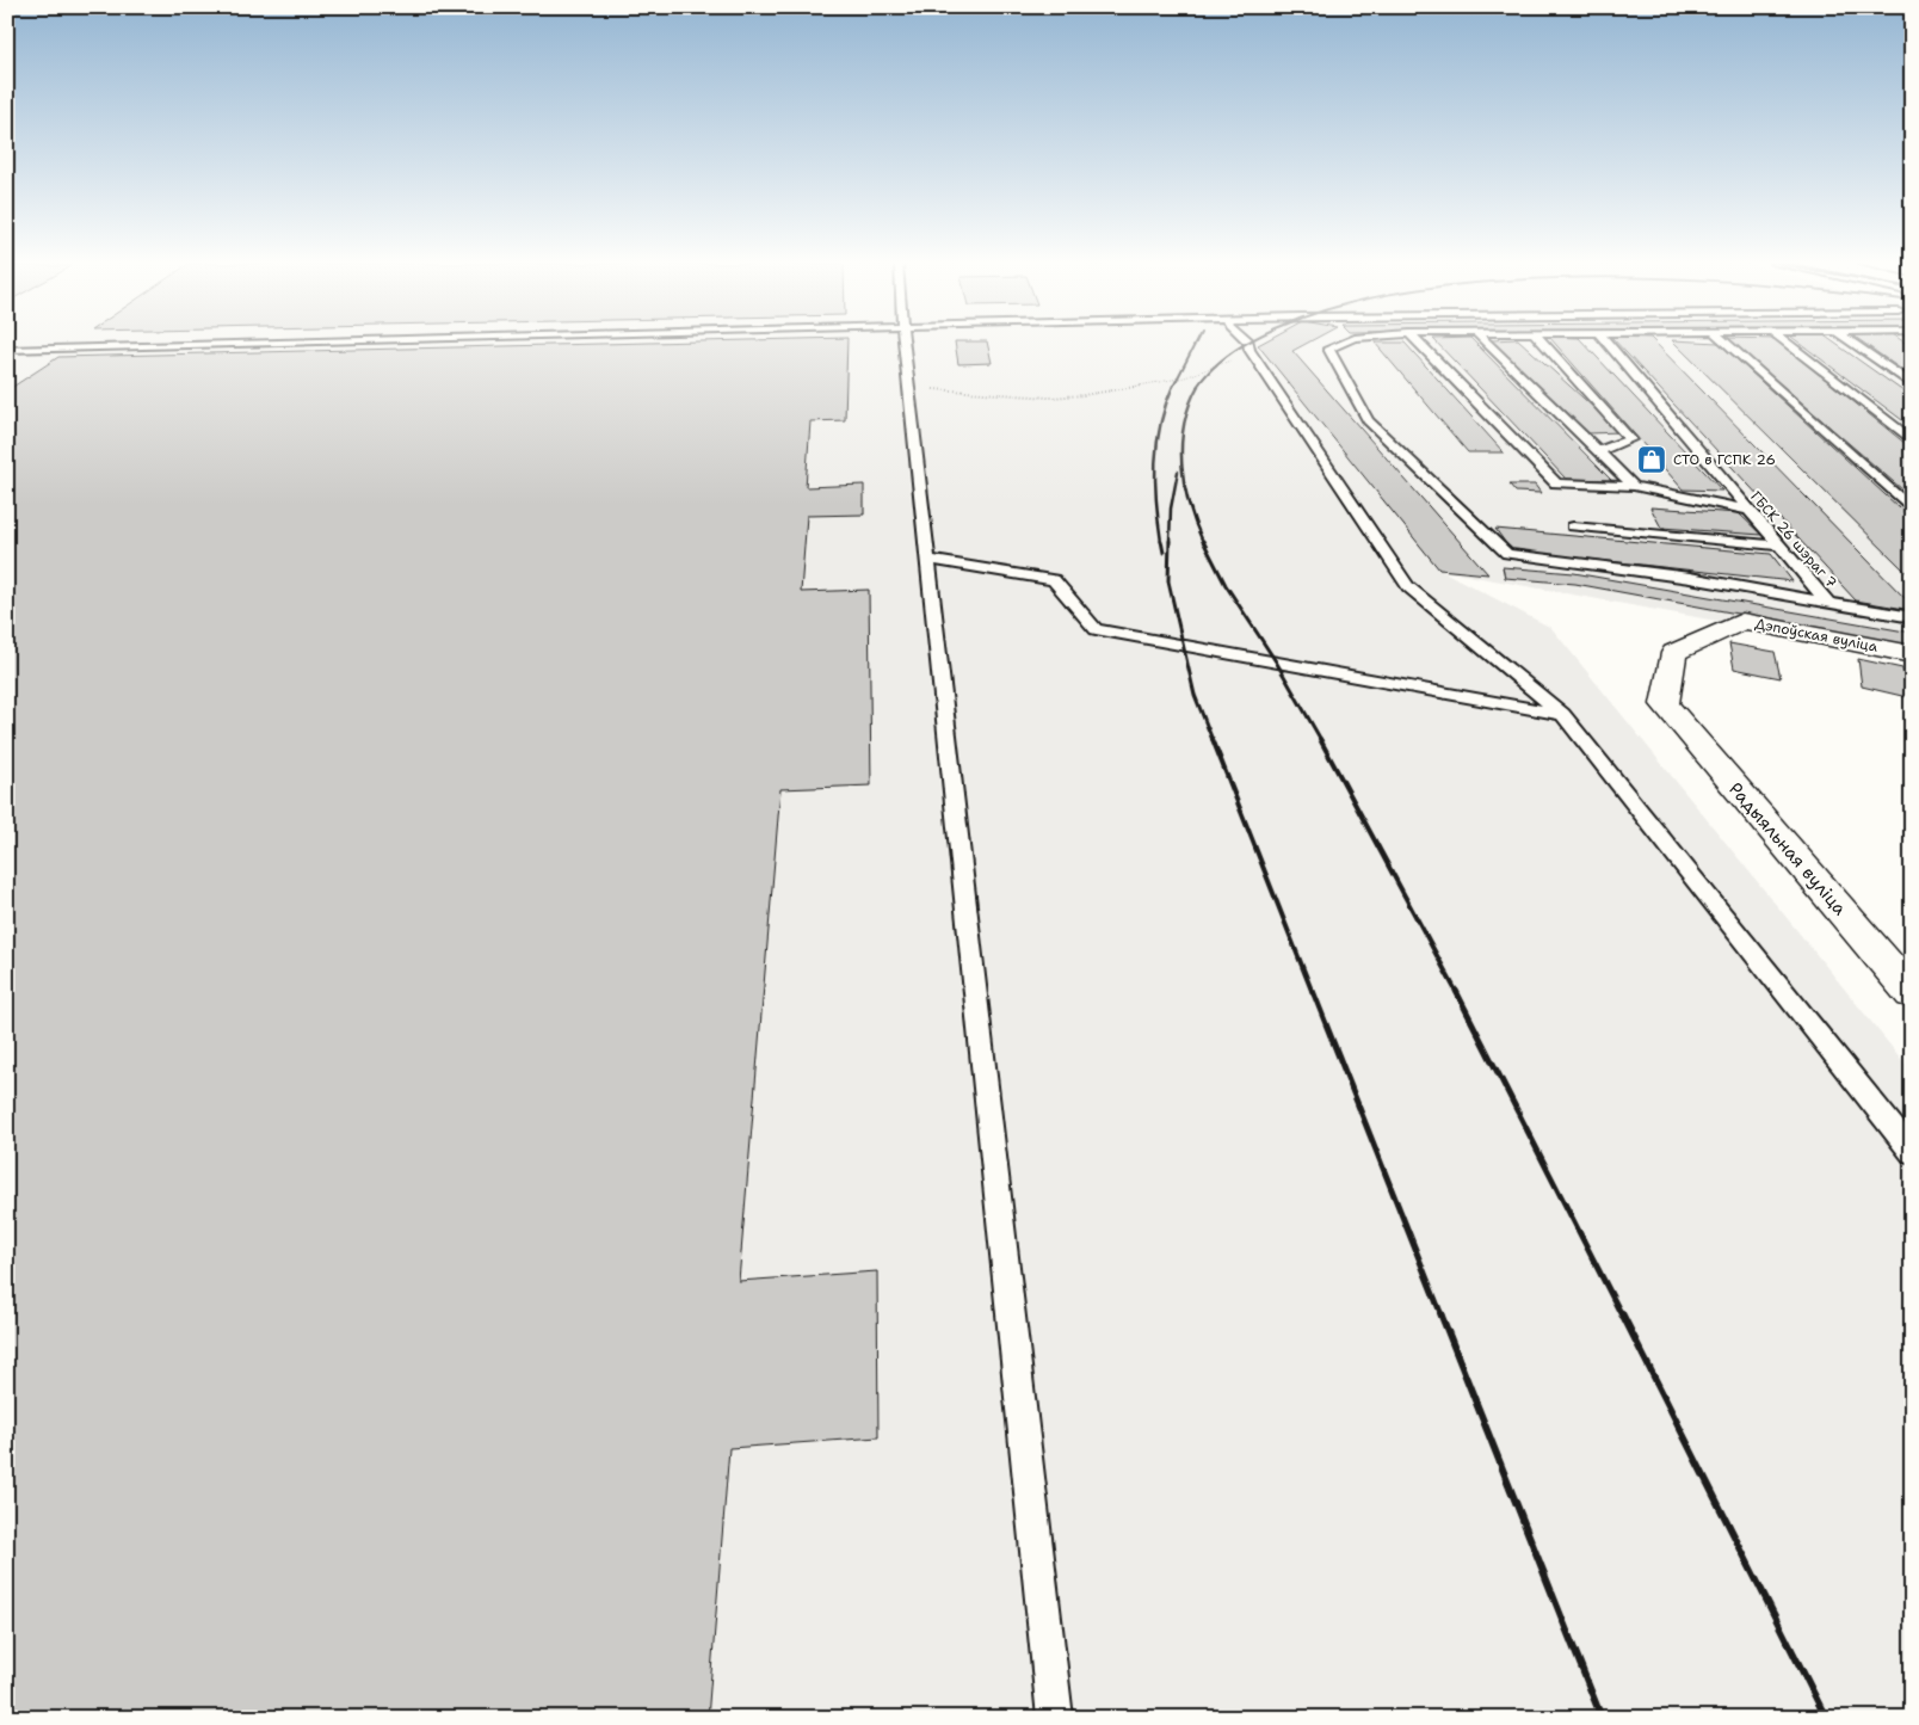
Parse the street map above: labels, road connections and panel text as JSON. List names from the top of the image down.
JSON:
{
  "streets": {
    "street": ["Дэпоўская вуліца", "Радыяльная вуліца"],
    "lane": ["ГБСК 26 шэраг 7"]
  },
  "crossings": [
    ["Дэпоўская вуліца", "Радыяльная вуліца"]
  ],
  "places": {
    "shop": ["СТО в ГСПК 26"]
  }
}
